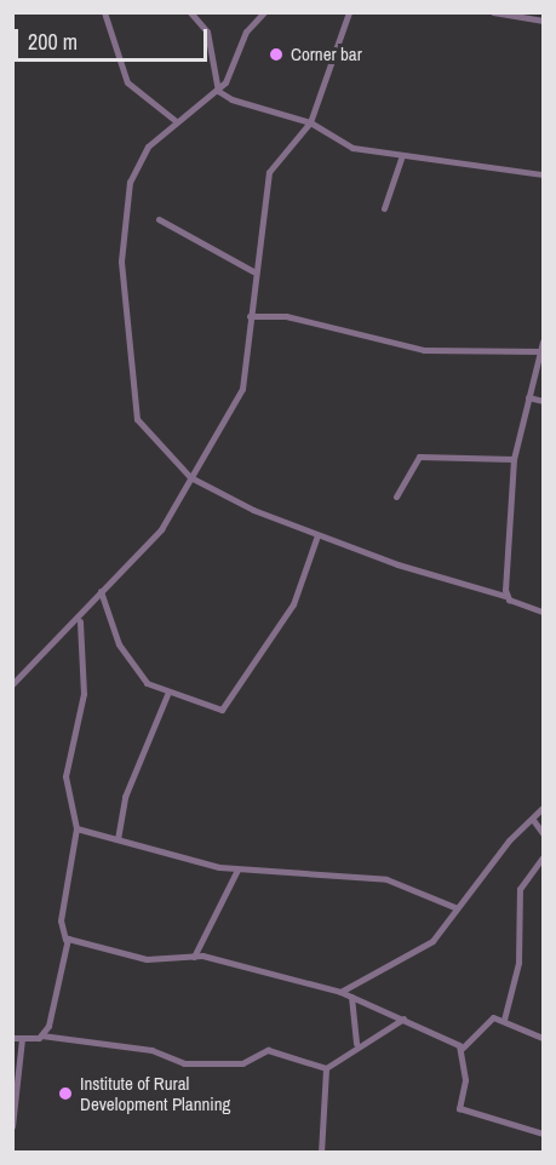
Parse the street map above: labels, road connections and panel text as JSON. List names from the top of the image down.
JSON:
{
  "places": ["Corner bar", "Institute of Rural Development Planning"],
  "scale_bar": "200 m"
}
